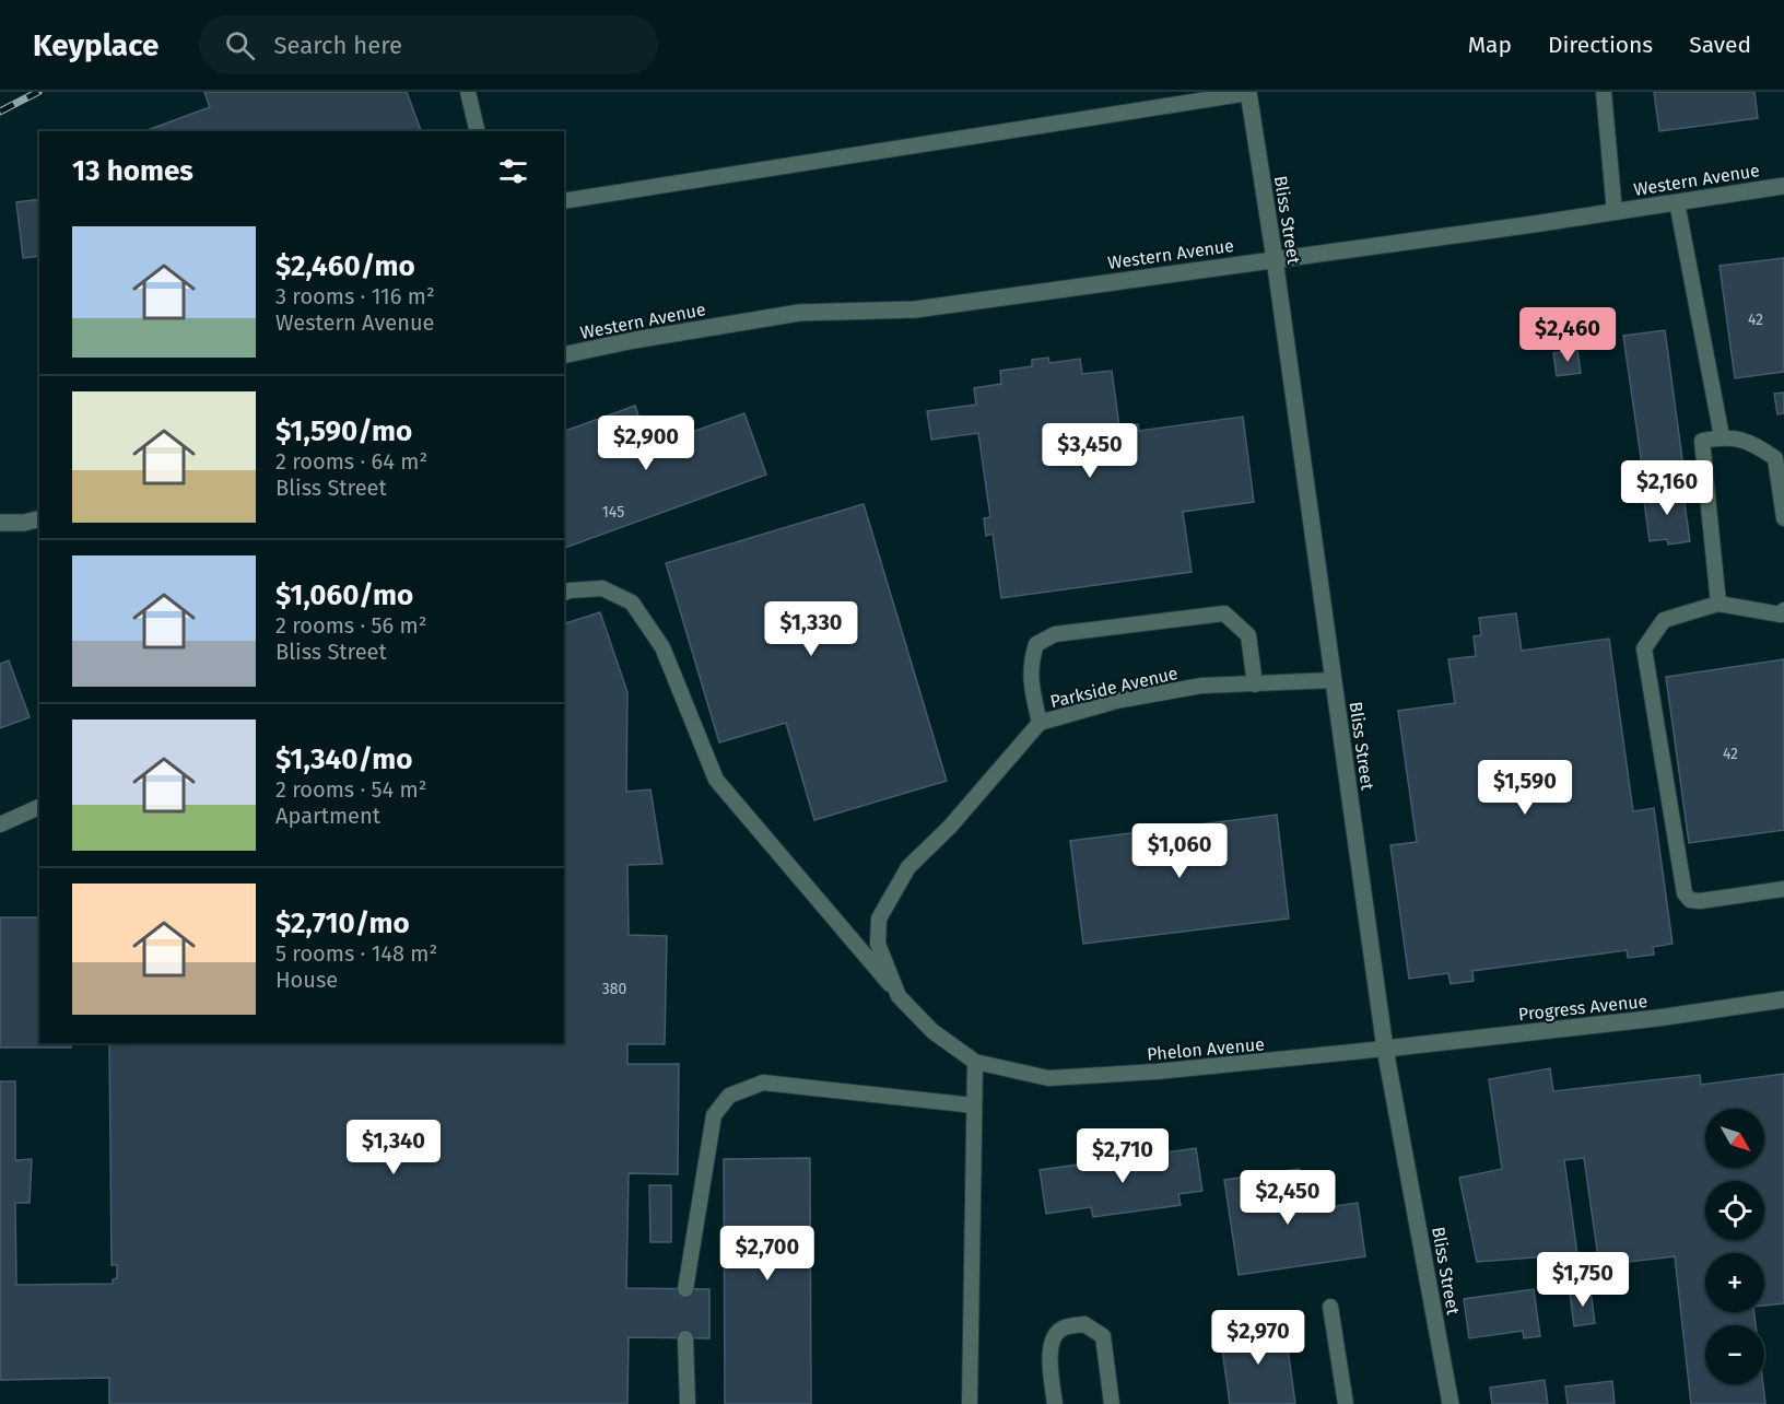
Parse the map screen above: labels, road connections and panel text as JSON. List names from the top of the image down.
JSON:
{
  "streets": {
    "street": ["Western Avenue", "Bliss Street", "Progress Avenue"],
    "lane": ["Parkside Avenue", "Phelon Avenue"]
  },
  "crossings": [
    ["Western Avenue", "Bliss Street"],
    ["Bliss Street", "Parkside Avenue"],
    ["Bliss Street", "Progress Avenue"],
    ["Bliss Street", "Phelon Avenue"],
    ["Progress Avenue", "Phelon Avenue"]
  ],
  "house_numbers": [
    "42",
    "145",
    "42",
    "380"
  ],
  "north": "bottom right",
  "page": {
    "header": "Keyplace",
    "search": "Search here",
    "nav": ["Map", "Directions", "Saved"],
    "heading": "13 homes",
    "list": [
      {
        "name": "$2,460/mo",
        "note": "3 rooms · 116 m² · Western Avenue"
      },
      {
        "name": "$1,590/mo",
        "note": "2 rooms · 64 m² · Bliss Street"
      },
      {
        "name": "$1,060/mo",
        "note": "2 rooms · 56 m² · Bliss Street"
      },
      {
        "name": "$1,340/mo",
        "note": "2 rooms · 54 m² · Apartment"
      },
      {
        "name": "$2,710/mo",
        "note": "5 rooms · 148 m² · House"
      }
    ],
    "price": [
      "$2,460",
      "$2,900",
      "$3,450",
      "$2,160",
      "$1,330",
      "$1,590",
      "$1,060",
      "$1,340",
      "$2,710",
      "$2,450",
      "$2,700",
      "$1,750",
      "$2,970"
    ],
    "map_buttons": ["+", "−"]
  }
}
